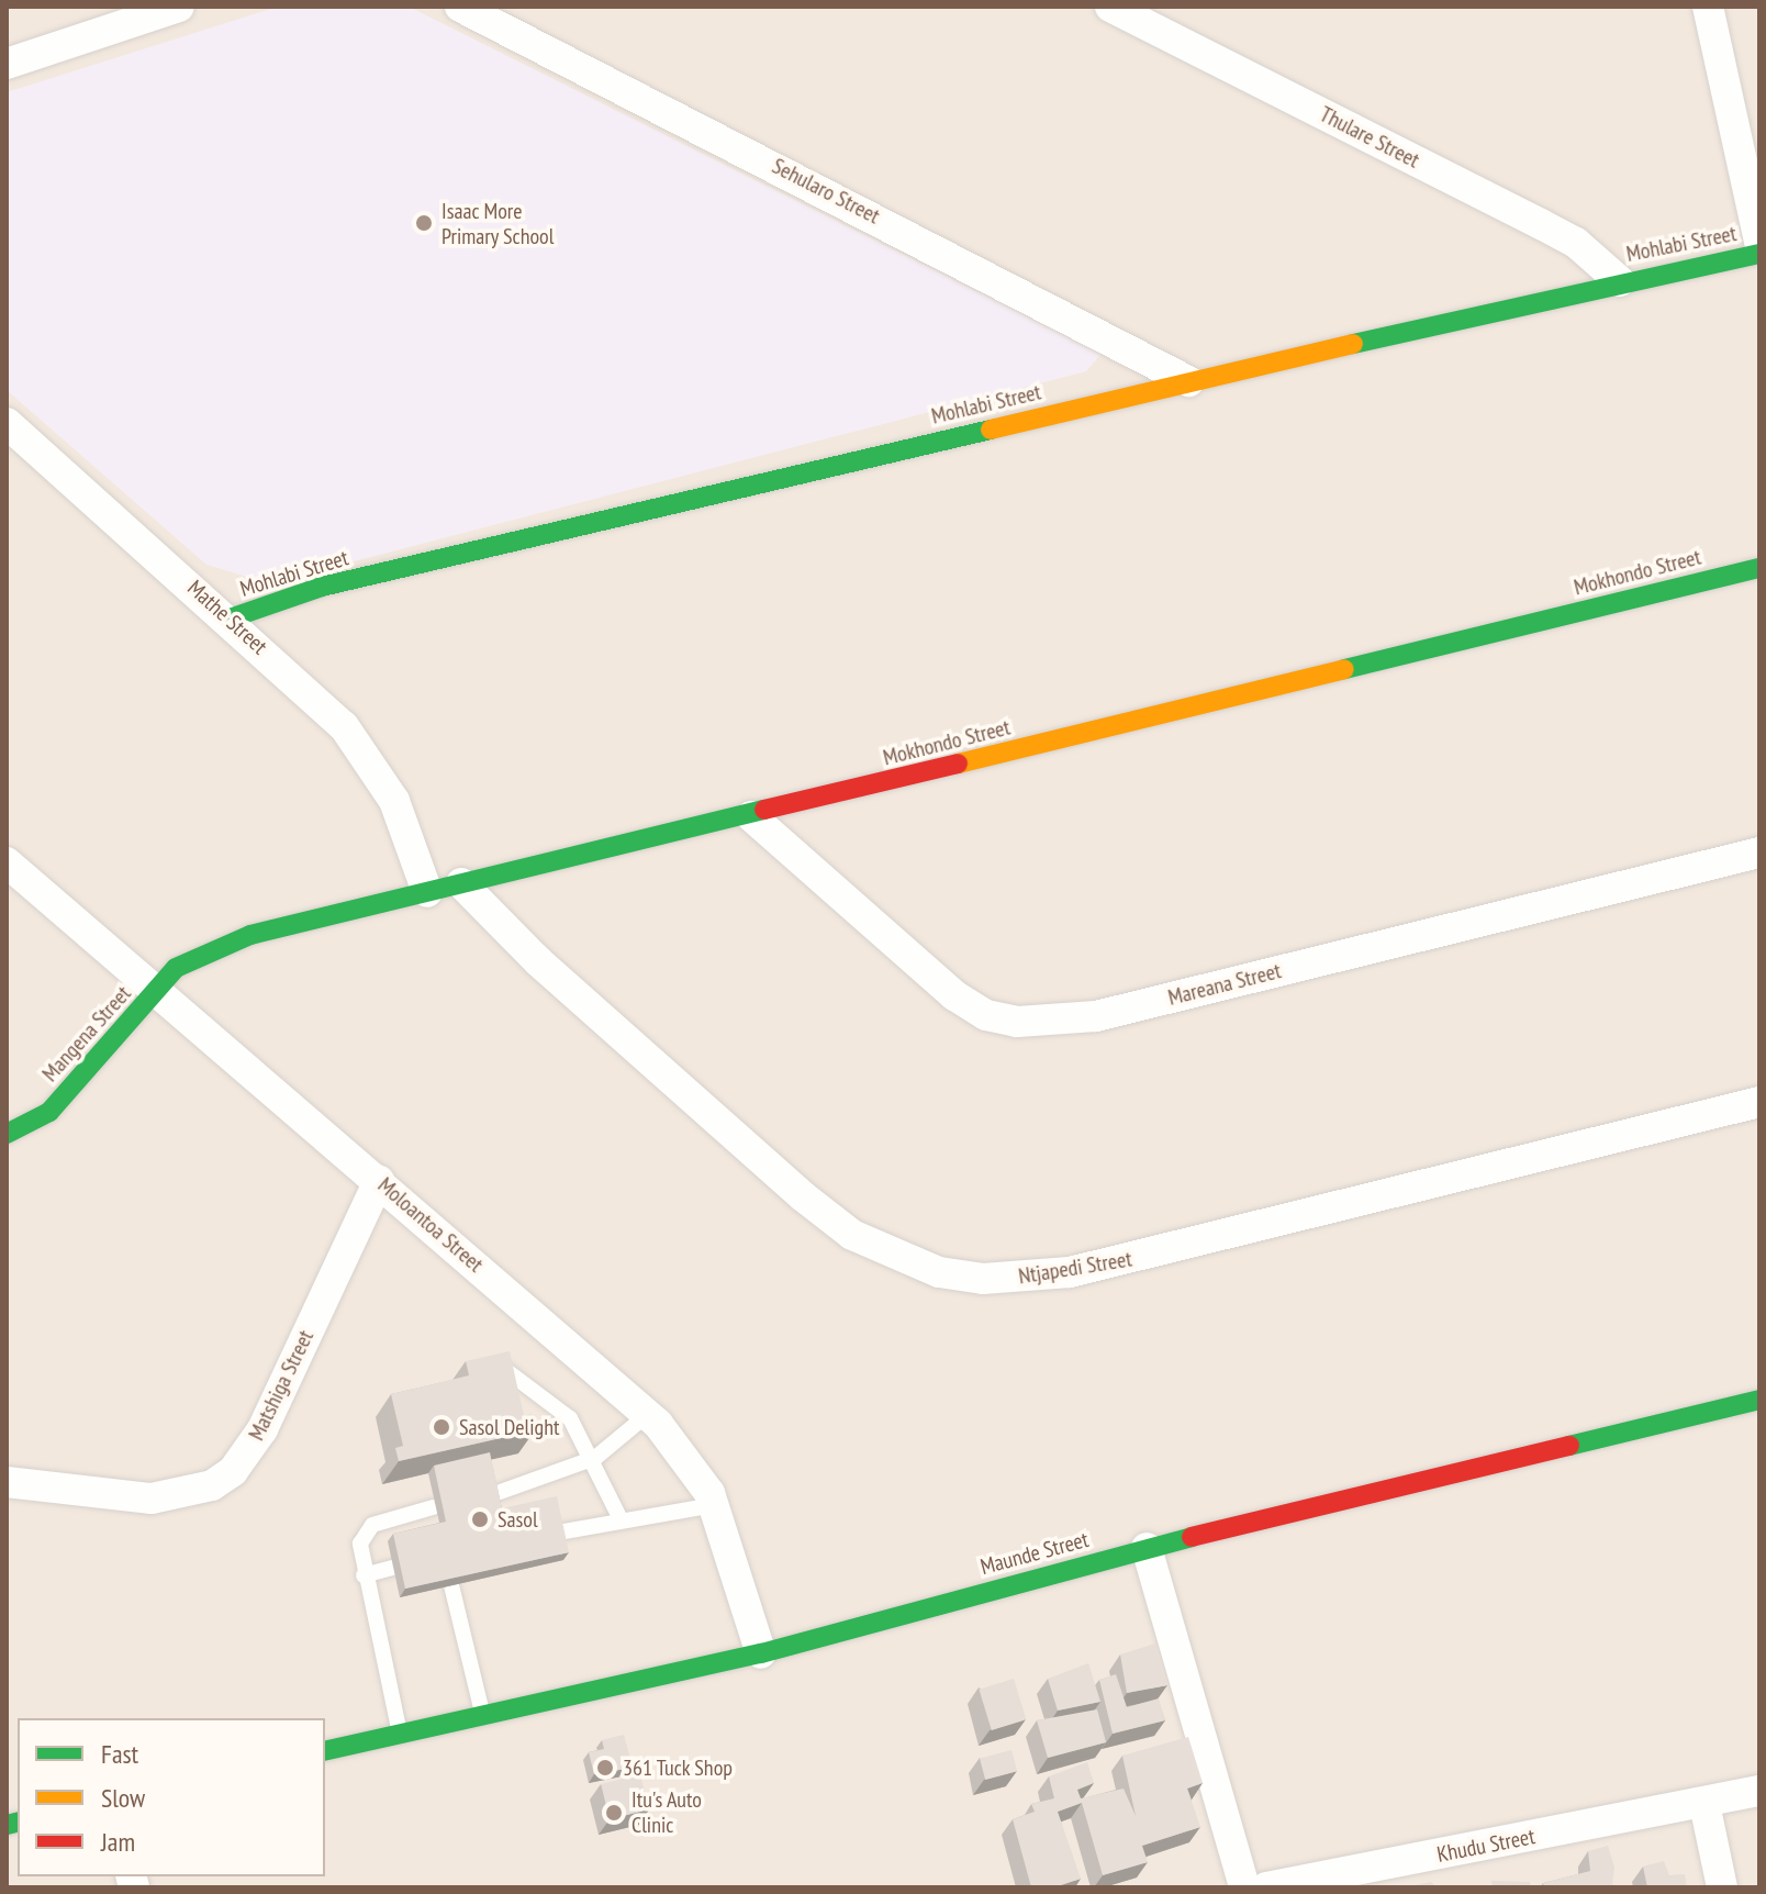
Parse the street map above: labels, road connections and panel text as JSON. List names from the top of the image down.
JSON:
{
  "streets": {
    "street": [
      "Thulare Street",
      "Sehularo Street",
      "Mohlabi Street",
      "Mokhondo Street",
      "Mathe Street",
      "Mareana Street",
      "Mangena Street",
      "Moloantoa Street",
      "Ntjapedi Street",
      "Matshiga Street",
      "Maunde Street",
      "Khudu Street"
    ]
  },
  "crossings": [
    ["Thulare Street", "Mohlabi Street"],
    ["Sehularo Street", "Mohlabi Street"],
    ["Mohlabi Street", "Mathe Street"],
    ["Mokhondo Street", "Mathe Street"],
    ["Mokhondo Street", "Mareana Street"],
    ["Mokhondo Street", "Mangena Street"],
    ["Mokhondo Street", "Moloantoa Street"],
    ["Mokhondo Street", "Ntjapedi Street"],
    ["Mangena Street", "Moloantoa Street"],
    ["Moloantoa Street", "Matshiga Street"],
    ["Moloantoa Street", "Maunde Street"]
  ],
  "places": [
    "Isaac More Primary School",
    "Sasol Delight",
    "Sasol",
    "361 Tuck Shop",
    "Itu's Auto Clinic"
  ],
  "legend": ["Fast", "Slow", "Jam"]
}
